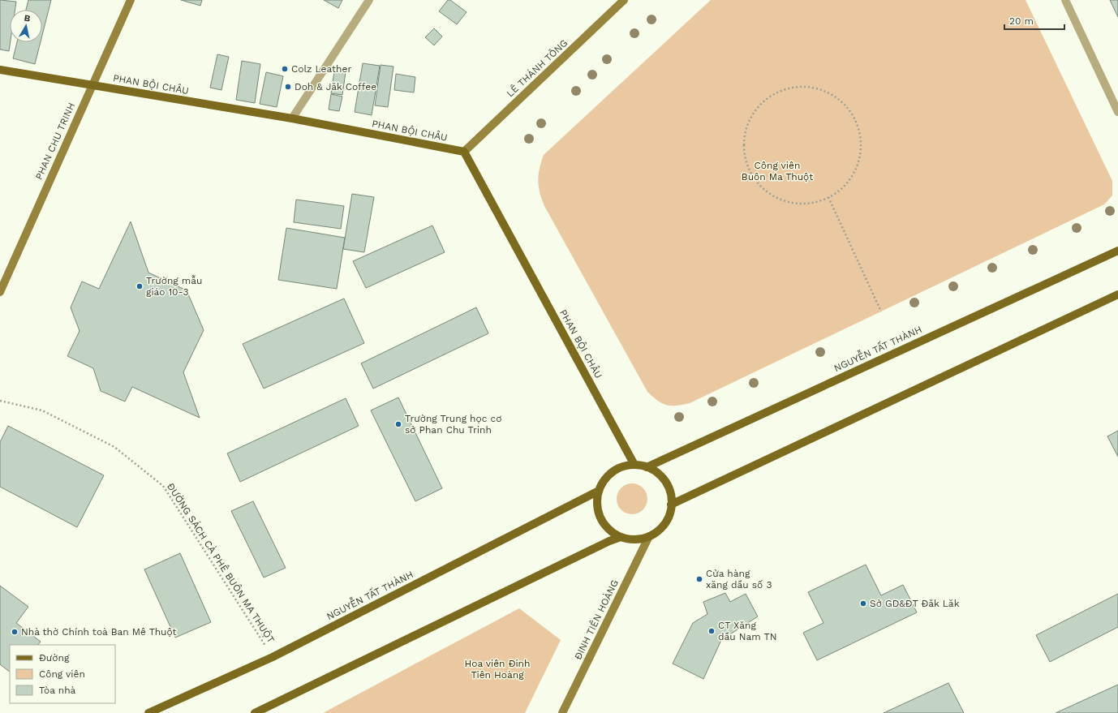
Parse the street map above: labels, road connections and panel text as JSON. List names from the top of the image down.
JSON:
{
  "streets": {
    "main road": [
      "LÊ THÁNH TÔNG",
      "PHAN BỘI CHÂU",
      "PHAN CHU TRINH",
      "NGUYỄN TẤT THÀNH",
      "ĐINH TIÊN HOÀNG"
    ],
    "path": ["ĐƯỜNG SÁCH CÀ PHÊ BUÔN MA THUỘT"]
  },
  "crossings": [
    ["LÊ THÁNH TÔNG", "PHAN BỘI CHÂU"],
    ["PHAN BỘI CHÂU", "PHAN CHU TRINH"],
    ["PHAN BỘI CHÂU", "NGUYỄN TẤT THÀNH"],
    ["PHAN BỘI CHÂU", "ĐINH TIÊN HOÀNG"],
    ["NGUYỄN TẤT THÀNH", "ĐƯỜNG SÁCH CÀ PHÊ BUÔN MA THUỘT"],
    ["NGUYỄN TẤT THÀNH", "ĐINH TIÊN HOÀNG"]
  ],
  "parks": ["Công viên Buôn Ma Thuột", "Hoa viên Đinh Tiên Hoàng"],
  "places": [
    "Colz Leather",
    "Doh & Jăk Coffee",
    "Trường mẫu giáo 10-3",
    "Trường Trung học cơ sở Phan Chu Trinh",
    "Cửa hàng xăng dầu số 3",
    "Sở GD&ĐT Đăk Lăk",
    "CT Xăng dầu Nam TN",
    "Nhà thờ Chính toà Ban Mê Thuột"
  ],
  "legend": ["Đường", "Công viên", "Tòa nhà"],
  "scale_bar": "20 m",
  "north": "top"
}
